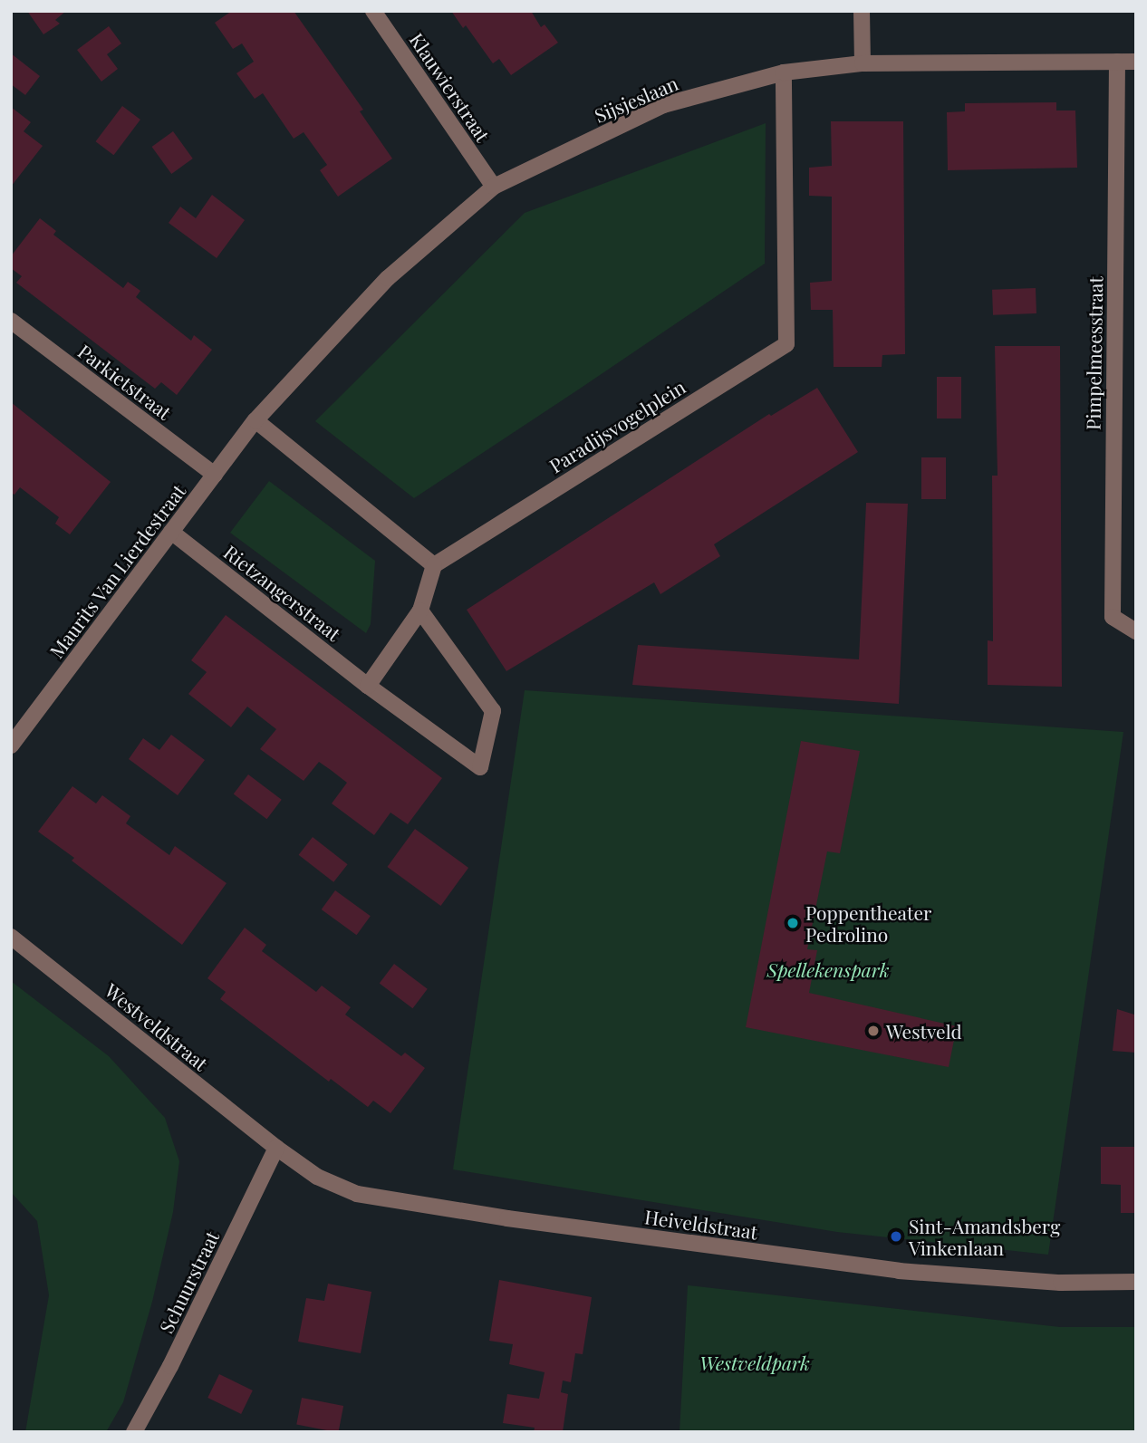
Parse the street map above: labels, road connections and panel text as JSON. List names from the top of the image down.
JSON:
{
  "streets": {
    "street": [
      "Klauwierstraat",
      "Sijsjeslaan",
      "Pimpelmeesstraat",
      "Parkietstraat",
      "Paradijsvogelplein",
      "Maurits Van Lierdestraat",
      "Rietzangerstraat",
      "Westveldstraat",
      "Heiveldstraat",
      "Schuurstraat"
    ]
  },
  "crossings": [
    ["Klauwierstraat", "Sijsjeslaan"],
    ["Sijsjeslaan", "Pimpelmeesstraat"],
    ["Sijsjeslaan", "Paradijsvogelplein"],
    ["Sijsjeslaan", "Maurits Van Lierdestraat"],
    ["Parkietstraat", "Maurits Van Lierdestraat"],
    ["Maurits Van Lierdestraat", "Rietzangerstraat"],
    ["Westveldstraat", "Heiveldstraat"],
    ["Westveldstraat", "Schuurstraat"],
    ["Heiveldstraat", "Schuurstraat"]
  ],
  "parks": ["Spellekenspark", "Westveldpark"],
  "places": ["Poppentheater Pedrolino", "Westveld", "Sint-Amandsberg Vinkenlaan"]
}
